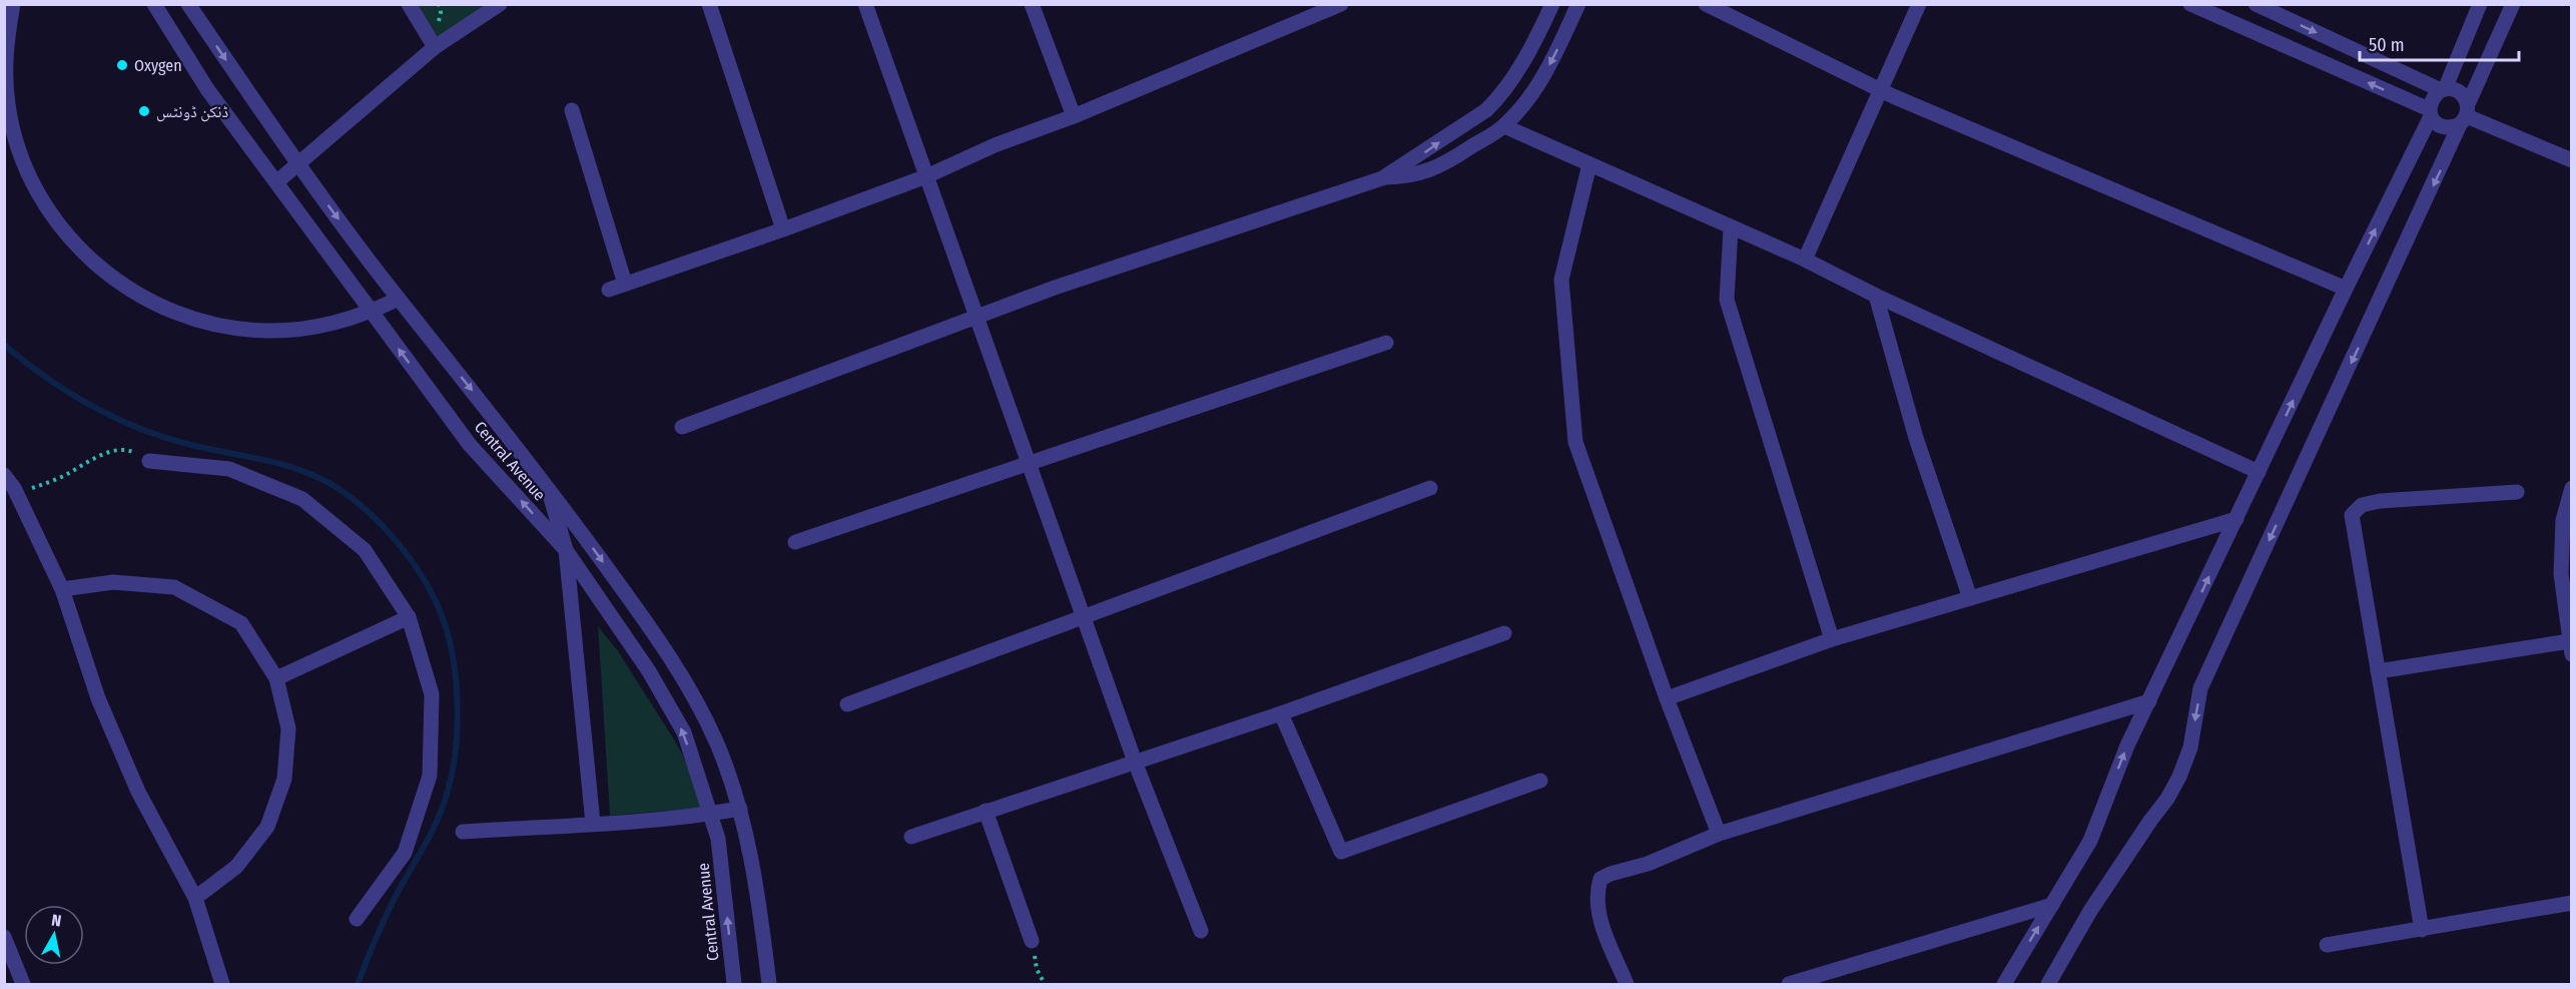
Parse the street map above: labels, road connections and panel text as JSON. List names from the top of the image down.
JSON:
{
  "streets": {
    "street": ["Central Avenue"]
  },
  "places": ["Oxygen", "ڈنکن ڈونٹس"],
  "scale_bar": "50 m",
  "north": "top"
}
